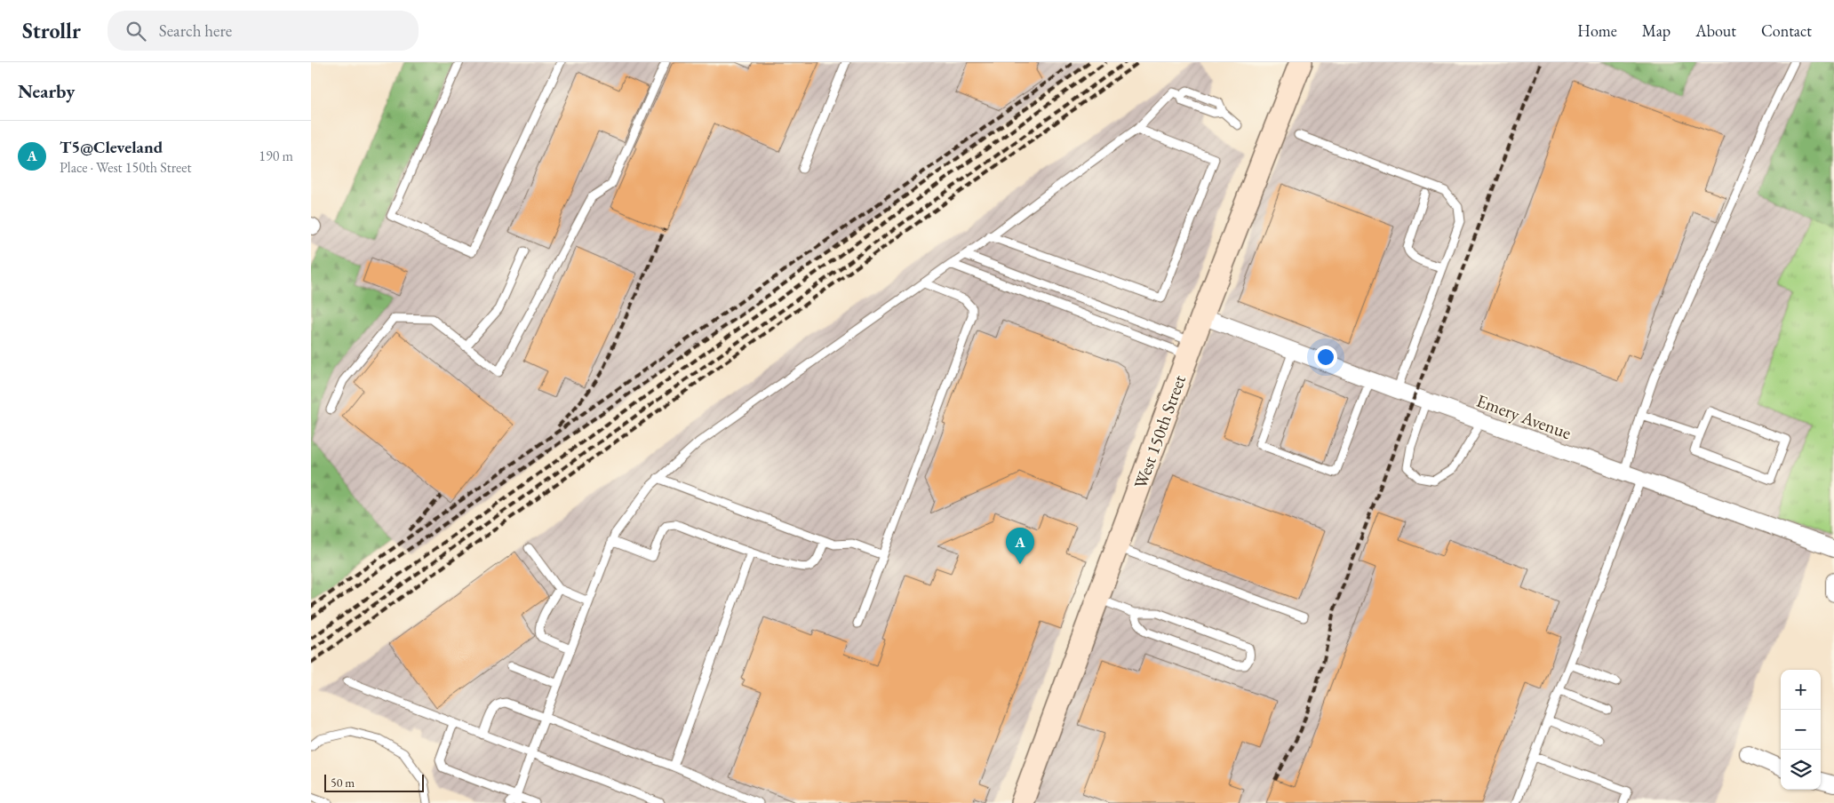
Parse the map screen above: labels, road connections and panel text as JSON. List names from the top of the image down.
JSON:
{
  "streets": {
    "main road": ["West 150th Street"],
    "street": ["Emery Avenue"]
  },
  "crossings": [
    ["Emery Avenue", "West 150th Street"]
  ],
  "scale_bar": "50 m",
  "page": {
    "header": "Strollr",
    "search": "Search here",
    "nav": [
      "Home",
      "Map",
      "About",
      "Contact"
    ],
    "heading": "Nearby",
    "list": [
      {
        "mark": "A",
        "name": "T5@Cleveland",
        "note": "Place · West 150th Street",
        "value": "190 m"
      }
    ],
    "pins": "A",
    "map_buttons": ["+", "−"],
    "scale": "50 m"
  }
}
